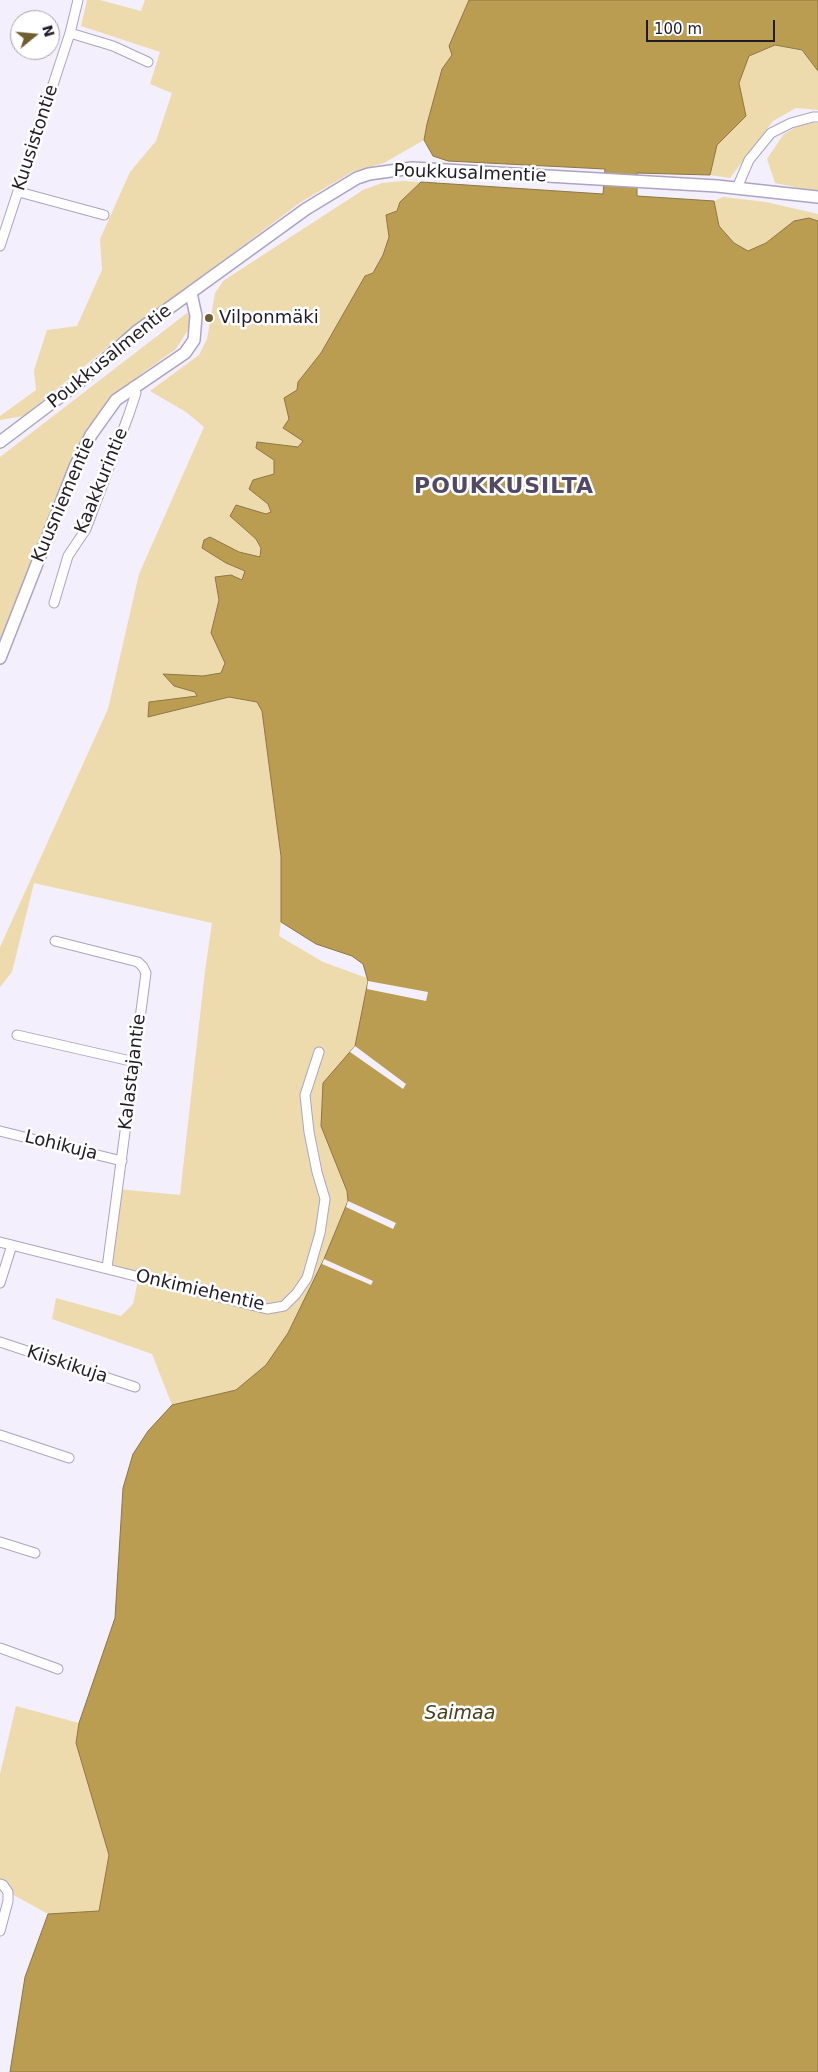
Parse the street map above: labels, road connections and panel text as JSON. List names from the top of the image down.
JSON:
{
  "streets": {
    "street": [
      "Kuusistontie",
      "Poukkusalmentie",
      "Kaakkurintie",
      "Kuusniementie",
      "Kalastajantie",
      "Lohikuja",
      "Onkimiehentie",
      "Kiiskikuja"
    ]
  },
  "crossings": [
    ["Poukkusalmentie", "Kuusniementie"],
    ["Kaakkurintie", "Kuusniementie"],
    ["Kalastajantie", "Lohikuja"],
    ["Kalastajantie", "Onkimiehentie"]
  ],
  "districts": ["POUKKUSILTA"],
  "water": ["Saimaa"],
  "places": ["Vilponmäki"],
  "scale_bar": "100 m",
  "north": "right"
}
